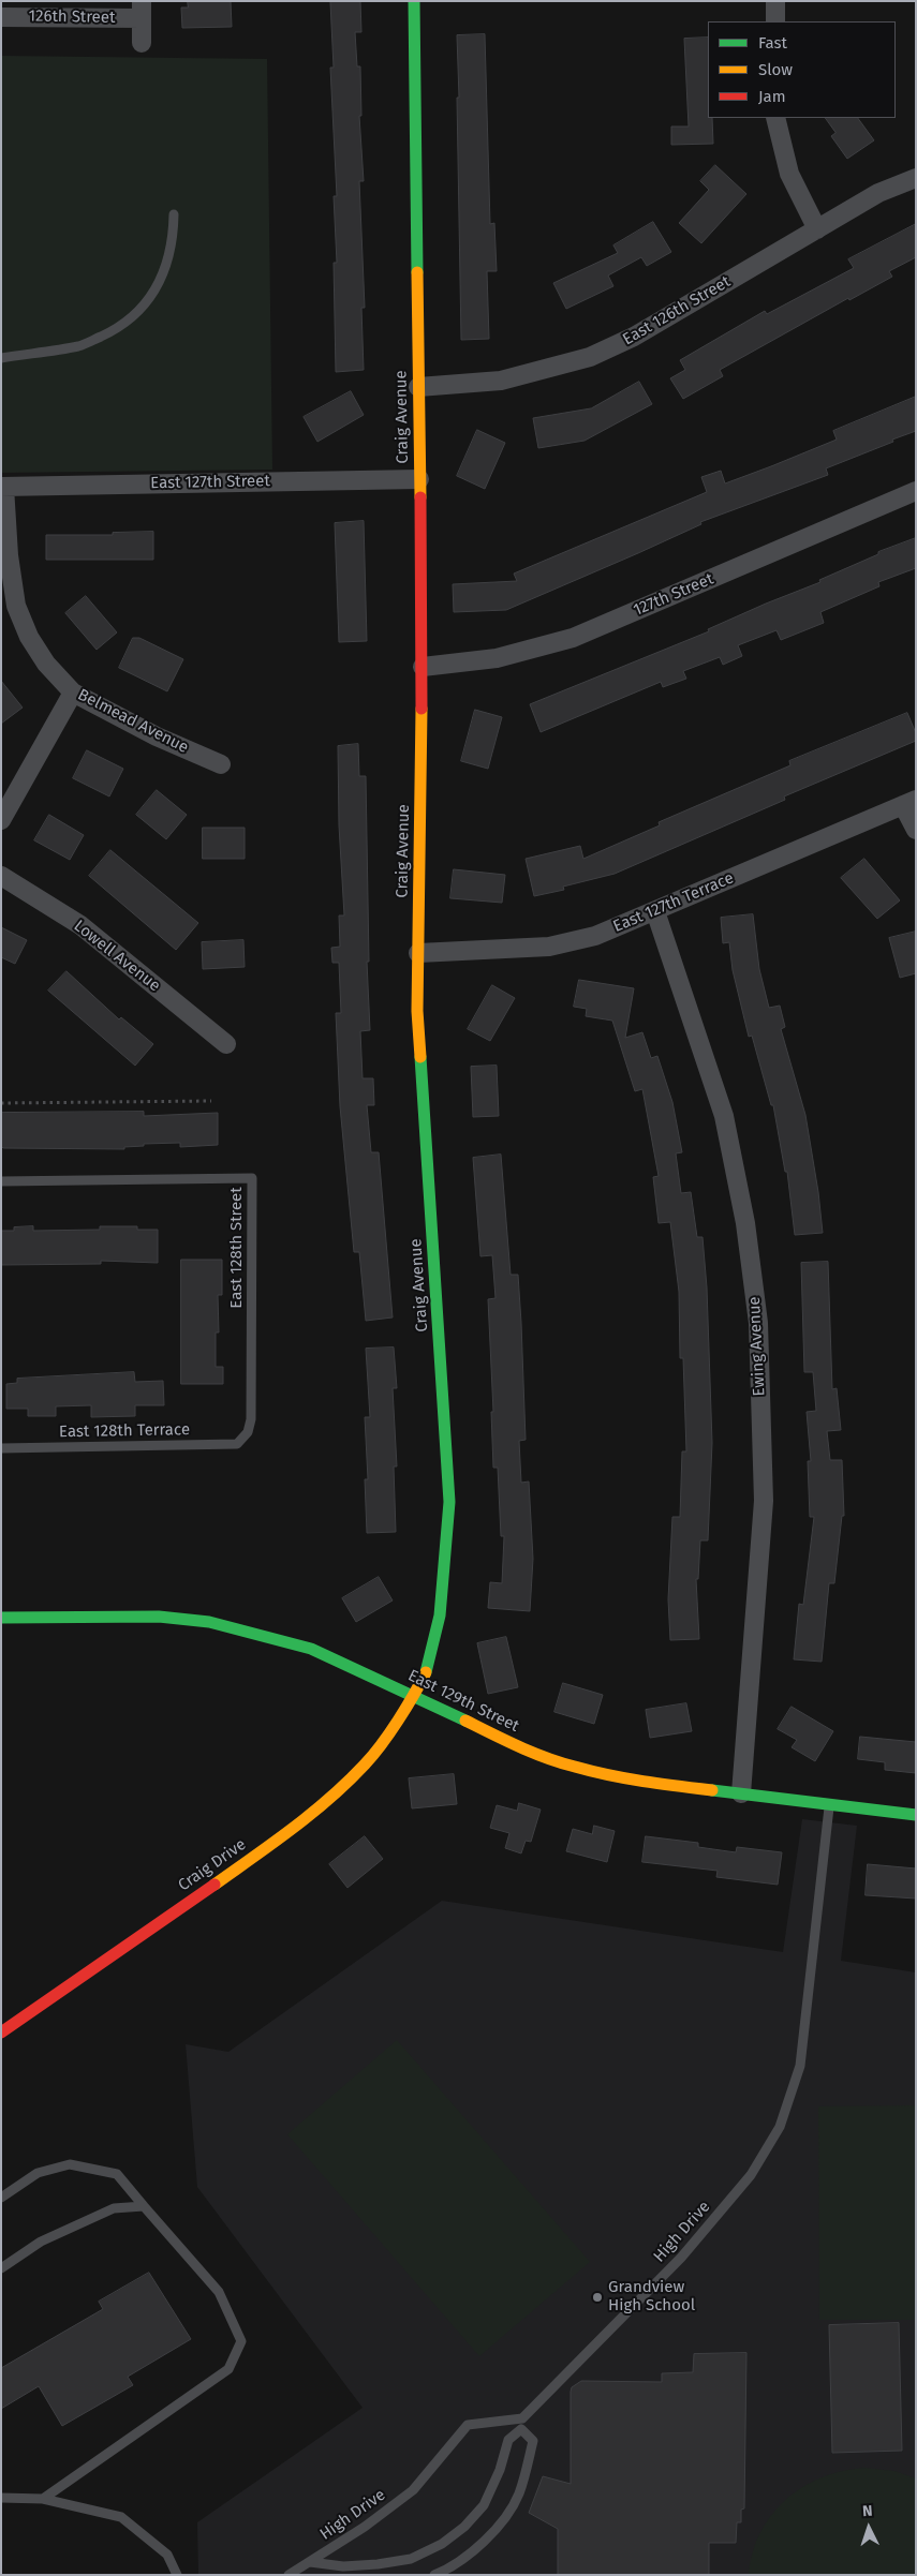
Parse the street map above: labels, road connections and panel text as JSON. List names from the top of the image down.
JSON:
{
  "streets": {
    "street": [
      "126th Street",
      "East 126th Street",
      "Craig Avenue",
      "East 127th Street",
      "127th Street",
      "Belmead Avenue",
      "East 127th Terrace",
      "Lowell Avenue",
      "Ewing Avenue",
      "East 129th Street",
      "Craig Drive"
    ],
    "lane": ["East 128th Street", "East 128th Terrace", "High Drive"]
  },
  "crossings": [
    ["East 126th Street", "Craig Avenue"],
    ["Craig Avenue", "East 127th Street"],
    ["Craig Avenue", "127th Street"],
    ["Craig Avenue", "East 127th Terrace"],
    ["Craig Avenue", "East 129th Street"],
    ["Craig Avenue", "Craig Drive"],
    ["East 127th Street", "Belmead Avenue"],
    ["East 127th Terrace", "Ewing Avenue"],
    ["East 128th Street", "East 128th Terrace"],
    ["Ewing Avenue", "East 129th Street"],
    ["East 129th Street", "Craig Drive"],
    ["East 129th Street", "High Drive"]
  ],
  "places": ["Grandview High School"],
  "legend": ["Fast", "Slow", "Jam"],
  "north": "top"
}
